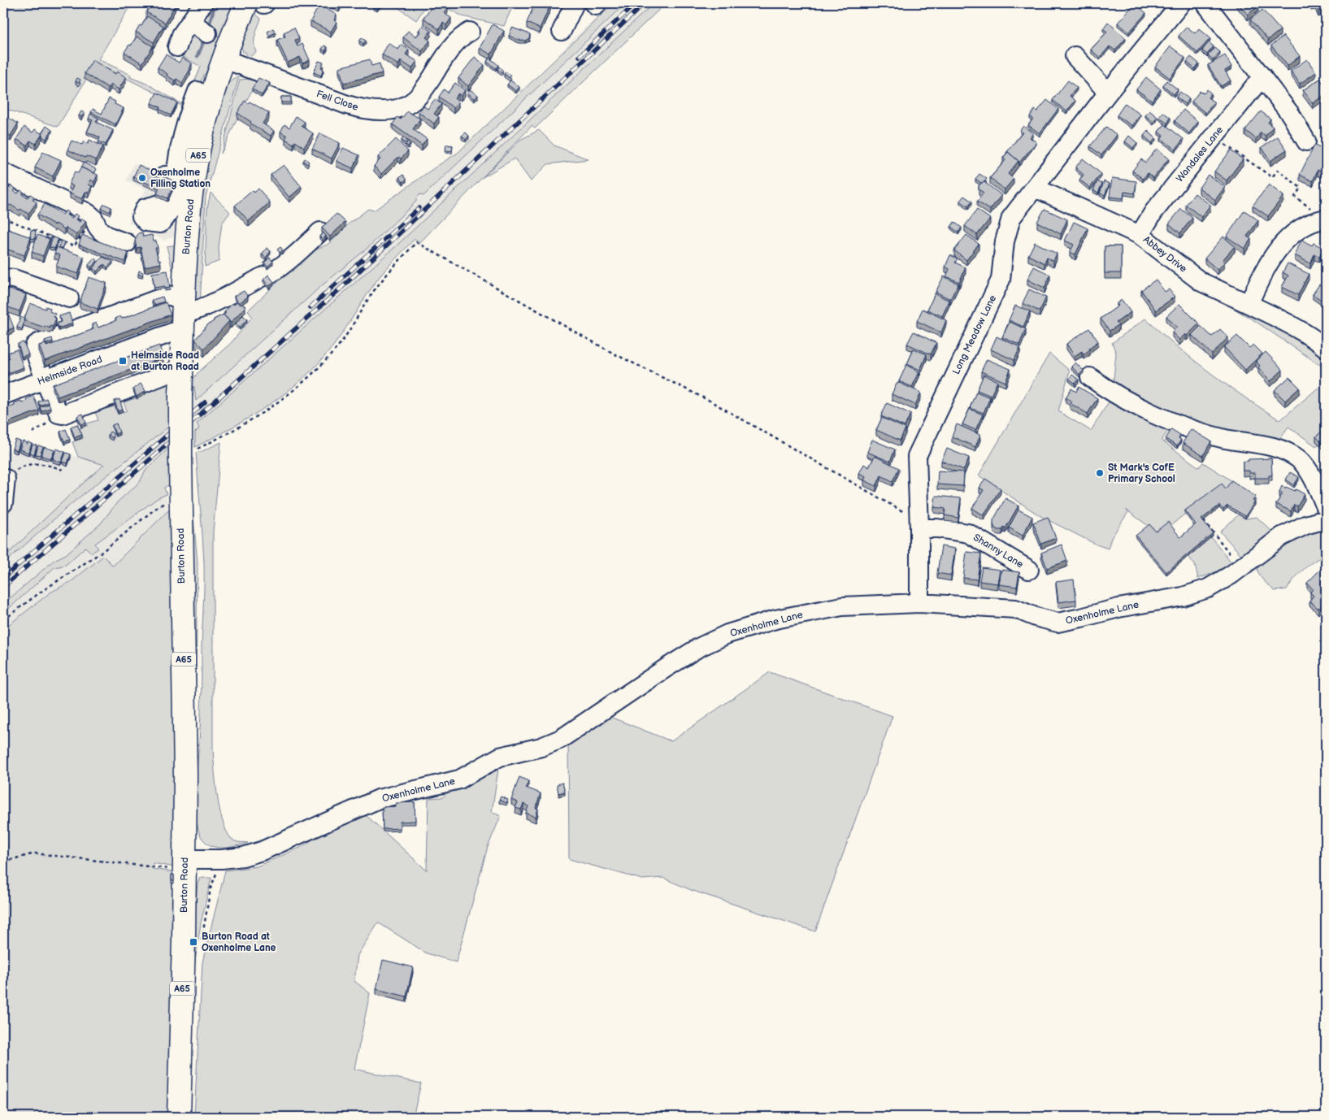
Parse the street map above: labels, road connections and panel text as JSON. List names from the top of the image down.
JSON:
{
  "streets": {
    "main road": ["A65", "Burton Road"],
    "street": [
      "Fell Close",
      "Wandales Lane",
      "Abbey Drive",
      "Long Meadow Lane",
      "Helmside Road",
      "Shanny Lane",
      "Oxenholme Lane"
    ]
  },
  "crossings": [
    ["Fell Close", "Burton Road"],
    ["Wandales Lane", "Abbey Drive"],
    ["Burton Road", "Helmside Road"],
    ["Burton Road", "Oxenholme Lane"],
    ["Abbey Drive", "Long Meadow Lane"],
    ["Long Meadow Lane", "Shanny Lane"],
    ["Long Meadow Lane", "Oxenholme Lane"]
  ],
  "places": {
    "other": ["Oxenholme Filling Station", "St Mark's CofE Primary School"],
    "transit": ["Helmside Road at Burton Road", "Burton Road at Oxenholme Lane"]
  }
}
